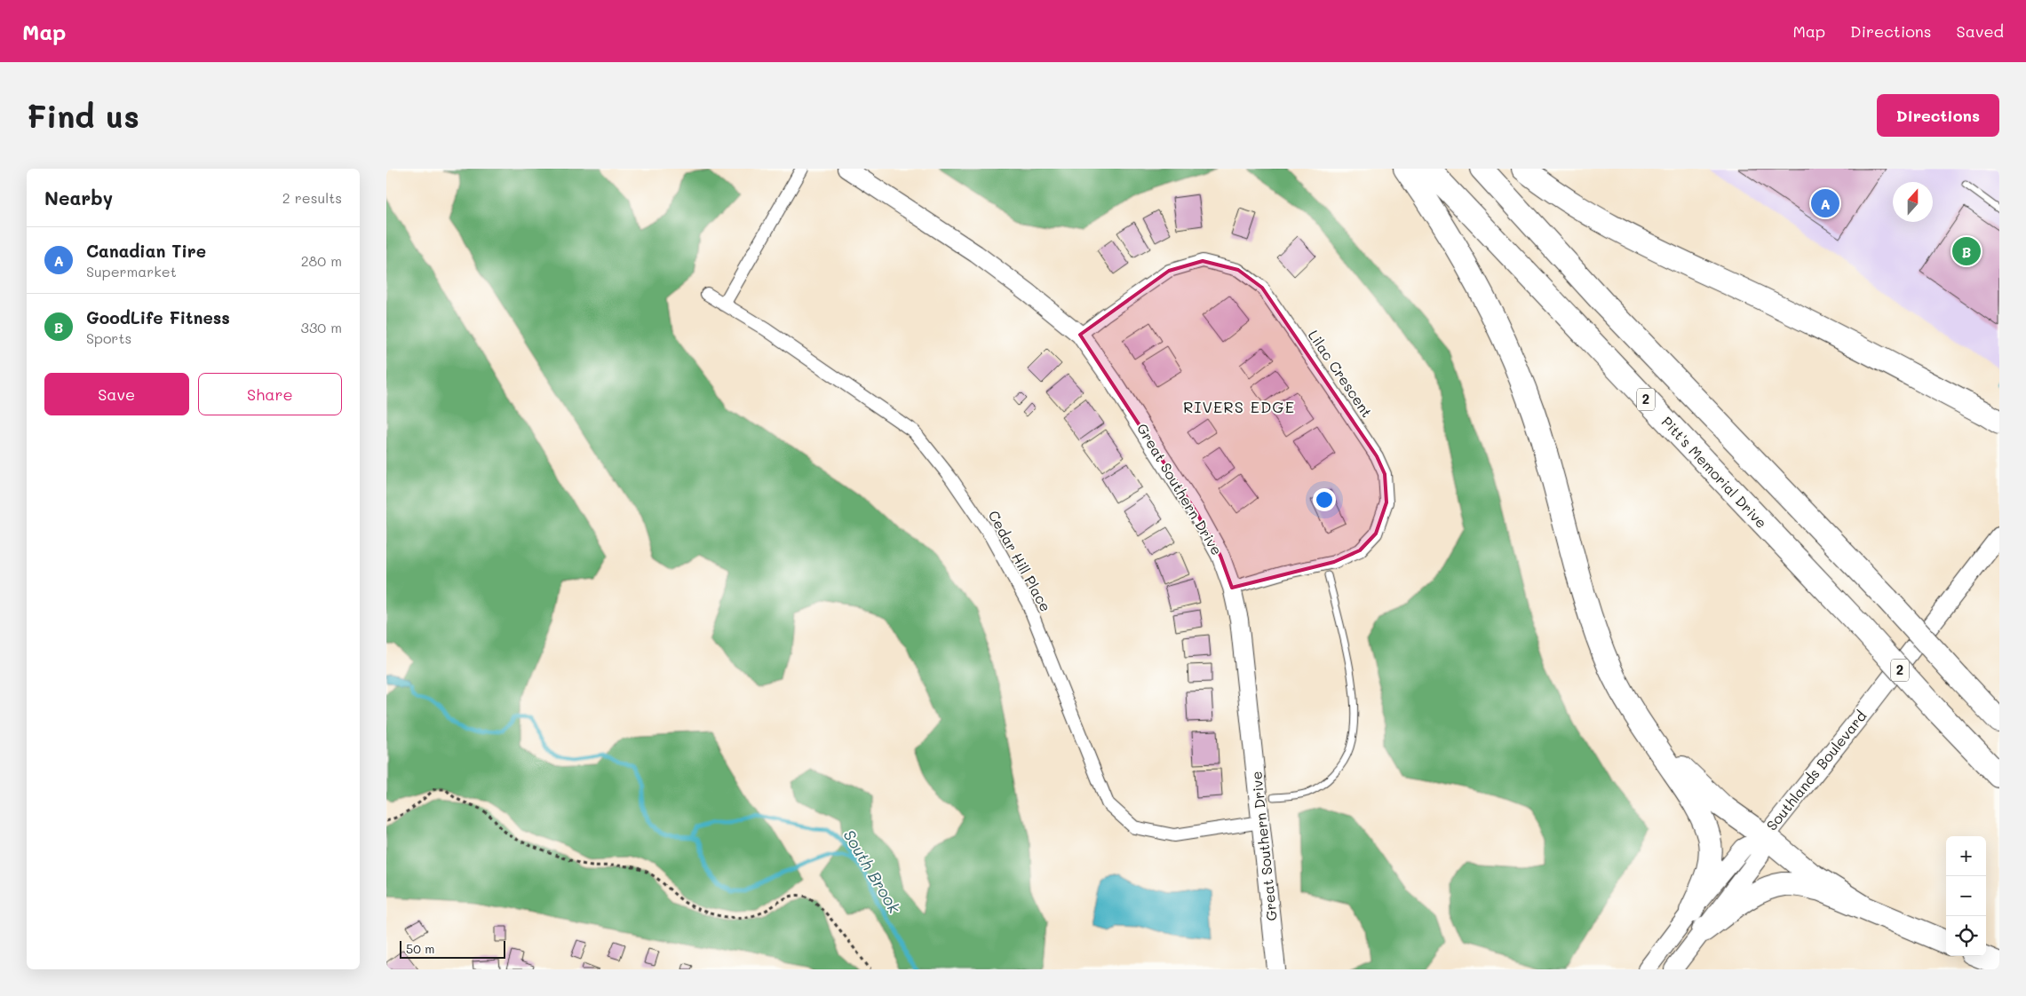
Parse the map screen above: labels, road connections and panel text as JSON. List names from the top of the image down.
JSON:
{
  "streets": {
    "highway": ["2", "Pitt's Memorial Drive"],
    "street": [
      "Lilac Crescent",
      "Great Southern Drive",
      "Cedar Hill Place",
      "Southlands Boulevard"
    ]
  },
  "crossings": [
    ["Lilac Crescent", "Great Southern Drive"],
    ["Great Southern Drive", "Cedar Hill Place"]
  ],
  "districts": ["RIVERS EDGE"],
  "water": ["South Brook"],
  "scale_bar": "50 m",
  "north": "top",
  "page": {
    "header": "Map",
    "nav": ["Map", "Directions", "Saved"],
    "buttons": [
      "Directions",
      ["Save", "Share"]
    ],
    "title": "Find us",
    "heading": ["Nearby", "2 results"],
    "pins": ["A", "B"],
    "list": [
      {
        "mark": "A",
        "name": "Canadian Tire",
        "note": "Supermarket",
        "value": "280 m"
      },
      {
        "mark": "B",
        "name": "GoodLife Fitness",
        "note": "Sports",
        "value": "330 m"
      }
    ],
    "map_buttons": ["+", "−"],
    "scale": "50 m"
  }
}
